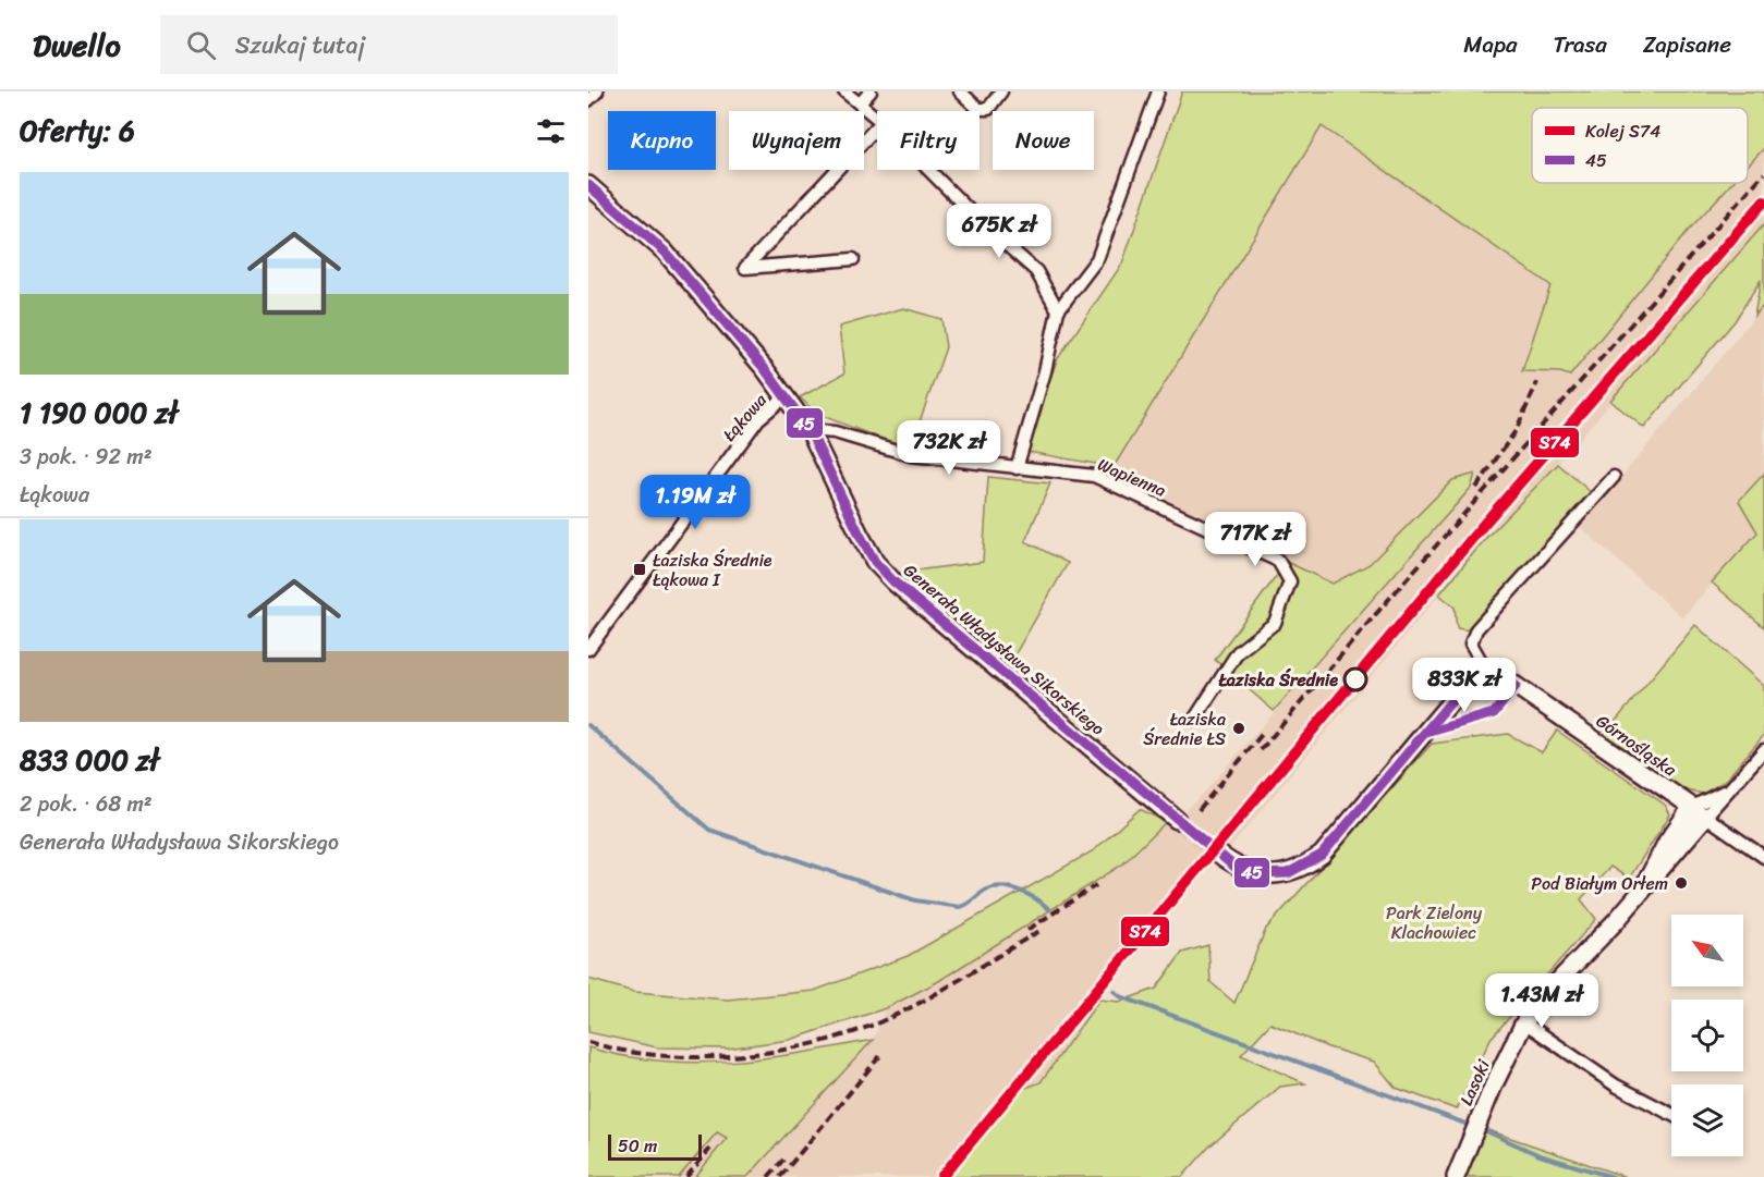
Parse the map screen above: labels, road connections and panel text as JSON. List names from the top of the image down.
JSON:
{
  "streets": {
    "street": [
      "Łąkowa",
      "Wapienna",
      "Generała Władysława Sikorskiego",
      "Górnośląska",
      "Lasoki"
    ]
  },
  "crossings": [
    ["Łąkowa", "Generała Władysława Sikorskiego"],
    ["Wapienna", "Generała Władysława Sikorskiego"]
  ],
  "parks": ["Park Zielony Klachowiec"],
  "places": {
    "transit": ["Łaziska Średnie Łąkowa I"],
    "other": ["Łaziska Średnie", "Łaziska Średnie ŁS", "Pod Białym Orłem"]
  },
  "lines": ["transit line 45", "rail line S74"],
  "legend": ["Kolej S74", "45"],
  "scale_bar": "50 m",
  "north": "top left",
  "page": {
    "header": "Dwello",
    "search": "Szukaj tutaj",
    "nav": ["Mapa", "Trasa", "Zapisane"],
    "heading": "Oferty: 6",
    "chip": [
      "Kupno",
      "Wynajem",
      "Filtry",
      "Nowe"
    ],
    "list": [
      {
        "name": "1 190 000 zł",
        "note": "3 pok. · 92 m² · Łąkowa"
      },
      {
        "name": "833 000 zł",
        "note": "2 pok. · 68 m² · Generała Władysława Sikorskiego"
      }
    ],
    "price": [
      "675K zł",
      "732K zł",
      "1.19M zł",
      "717K zł",
      "833K zł",
      "1.43M zł"
    ],
    "scale": "50 m"
  }
}
